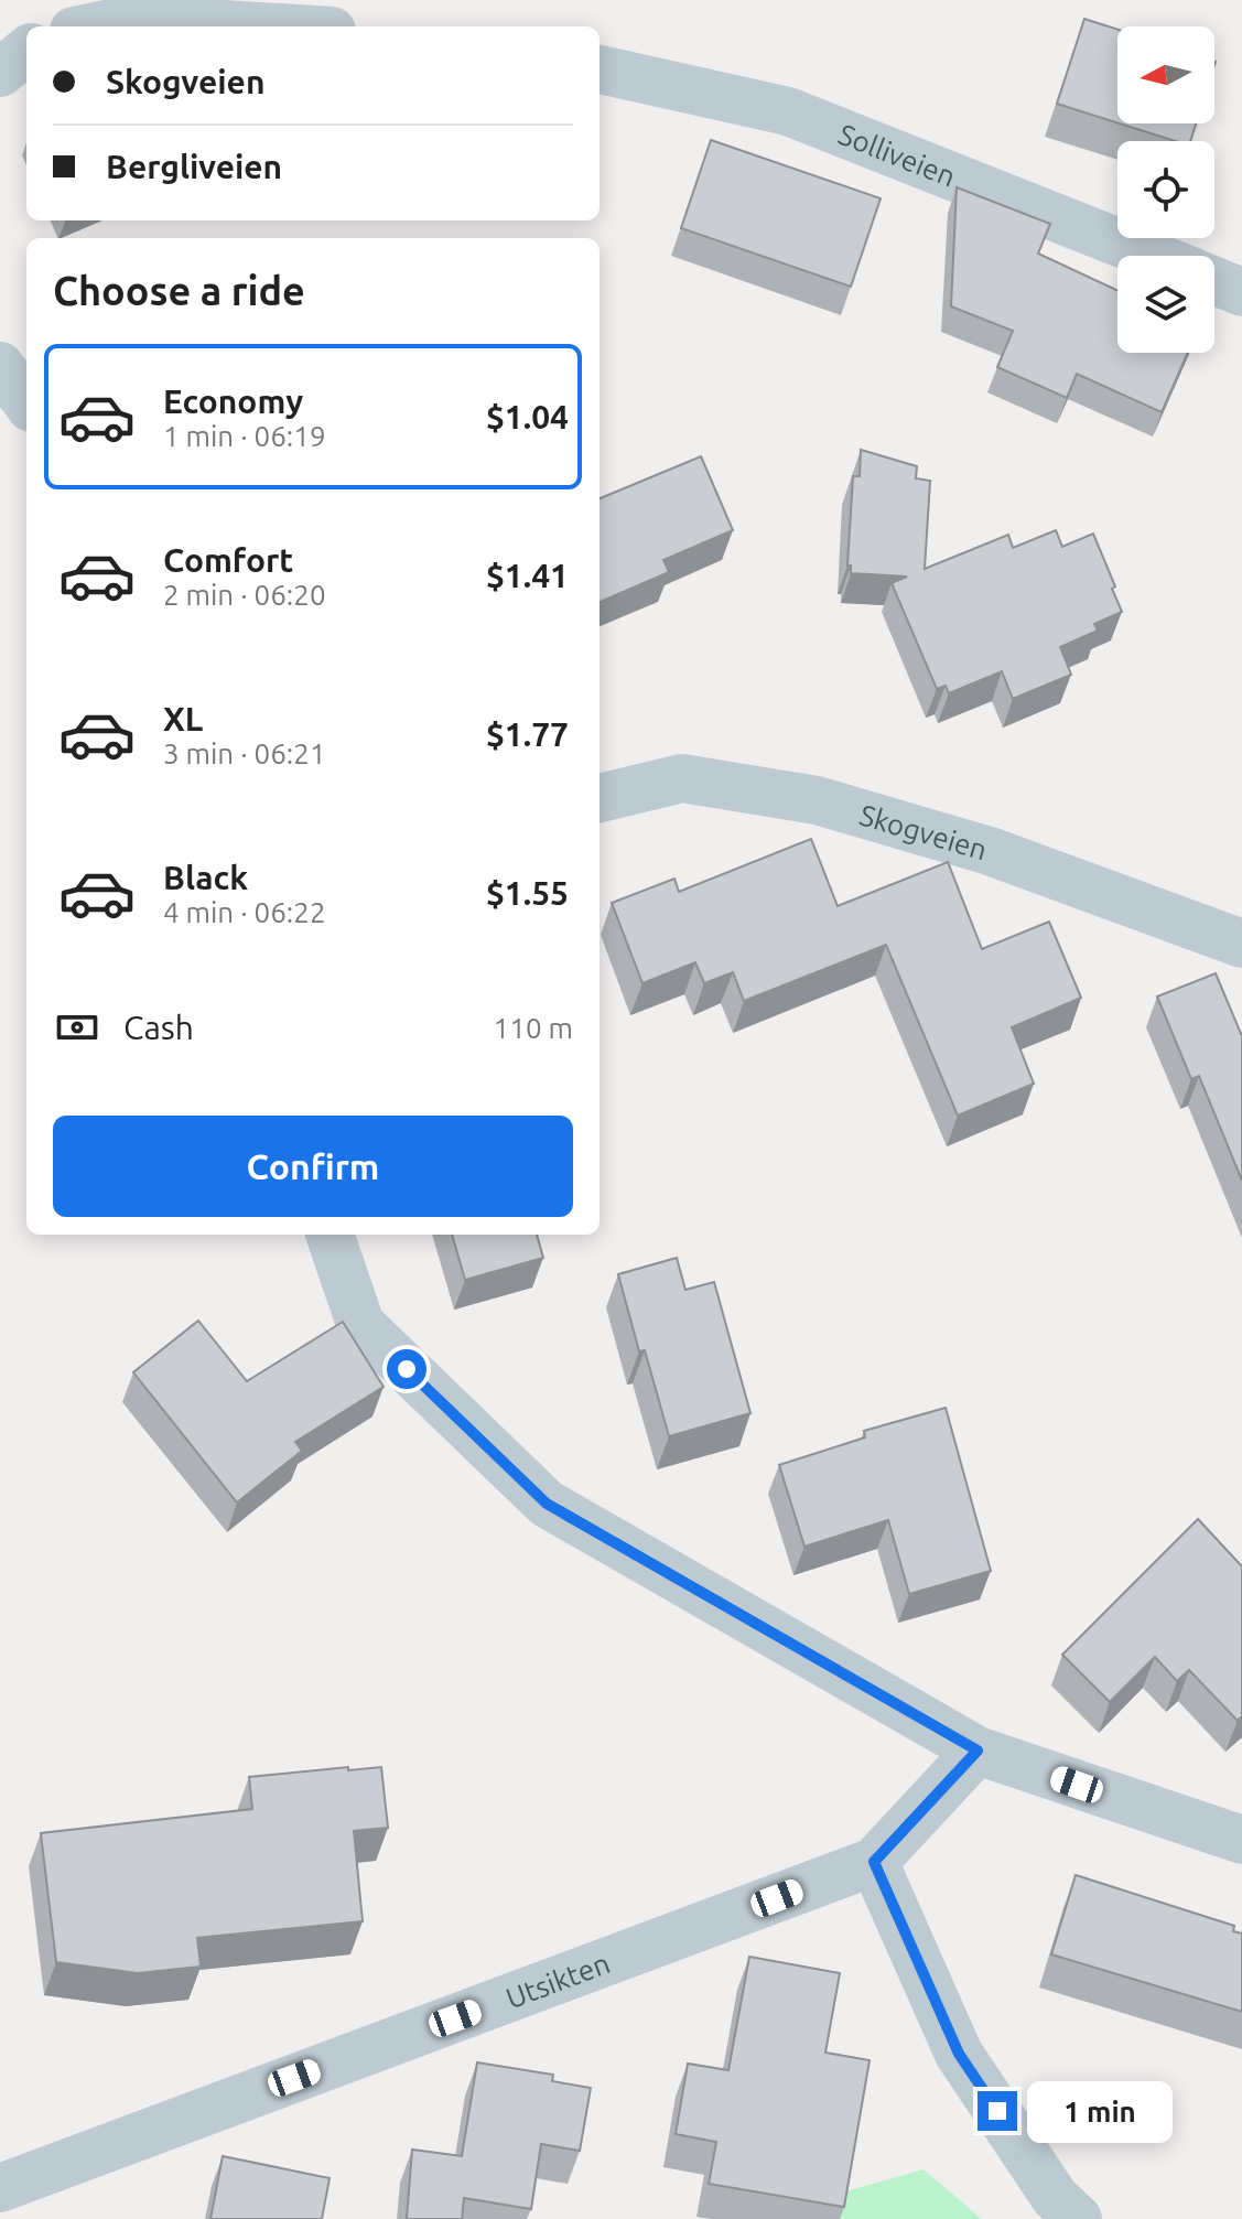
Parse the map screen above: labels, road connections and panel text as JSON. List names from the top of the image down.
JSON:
{
  "streets": {
    "street": ["Solliveien", "Skogveien", "Utsikten"]
  },
  "north": "left",
  "page": {
    "banner": ["Skogveien", "Bergliveien"],
    "heading": "Choose a ride",
    "list": [
      {
        "name": "Economy",
        "note": "1 min · 06:19",
        "value": "$1.04"
      },
      {
        "name": "Comfort",
        "note": "2 min · 06:20",
        "value": "$1.41"
      },
      {
        "name": "XL",
        "note": "3 min · 06:21",
        "value": "$1.77"
      },
      {
        "name": "Black",
        "note": "4 min · 06:22",
        "value": "$1.55"
      }
    ],
    "pay": ["Cash", "110 m"],
    "buttons": "Confirm",
    "bubble": "1 min"
  }
}
